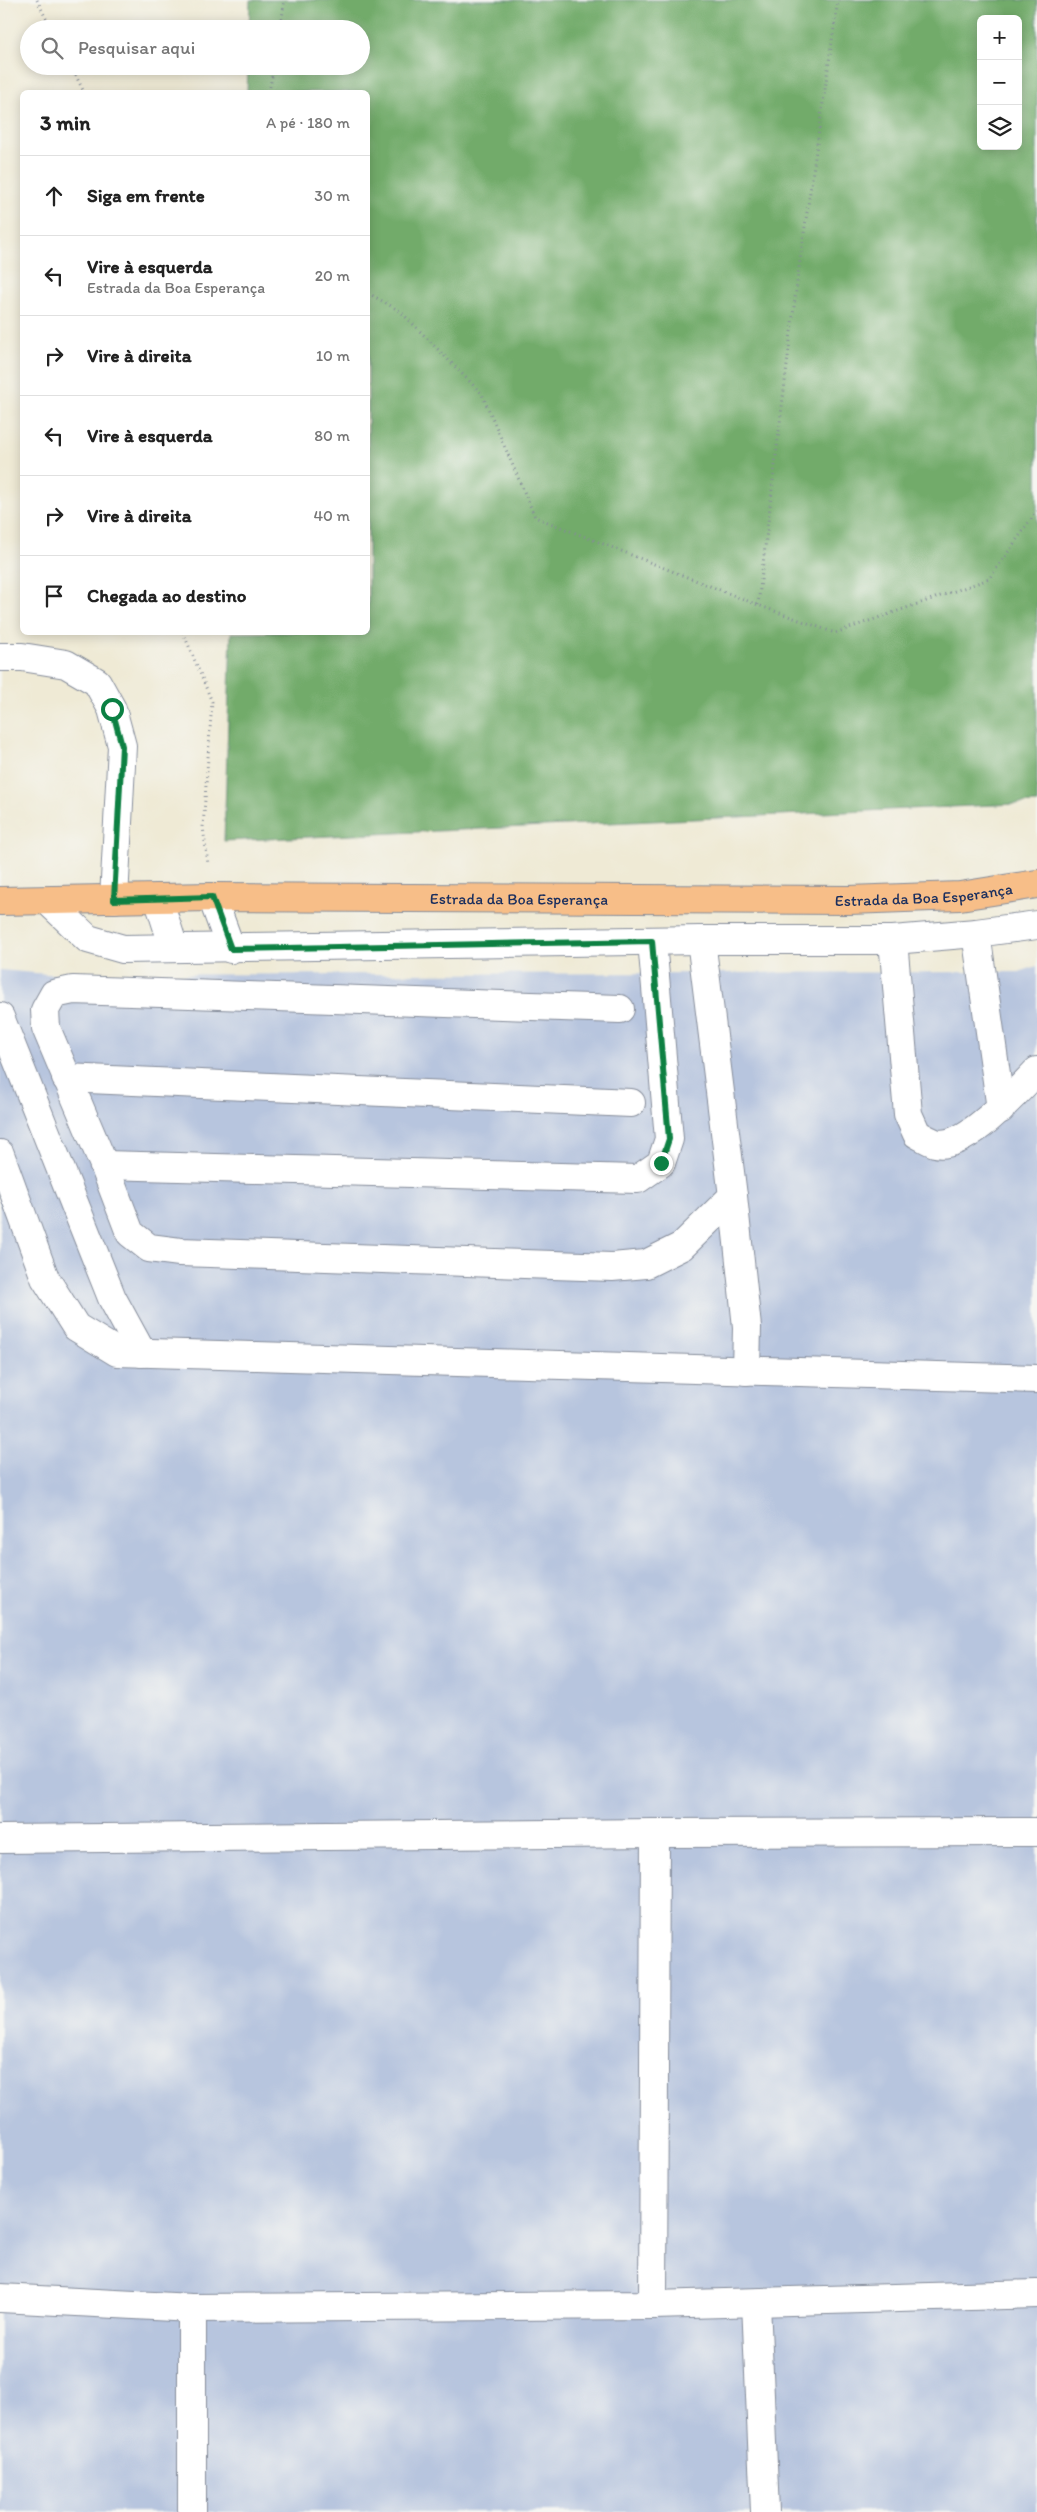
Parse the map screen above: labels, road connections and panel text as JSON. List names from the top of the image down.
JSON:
{
  "streets": {
    "main road": ["Estrada da Boa Esperança"]
  },
  "page": {
    "map_buttons": ["+", "−"],
    "search": "Pesquisar aqui",
    "heading": ["3 min", "A pé · 180 m"],
    "list": [
      ["Siga em frente", "30 m"],
      ["Vire à esquerda", "Estrada da Boa Esperança", "20 m"],
      ["Vire à direita", "10 m"],
      ["Vire à esquerda", "80 m"],
      ["Vire à direita", "40 m"],
      "Chegada ao destino"
    ]
  }
}
